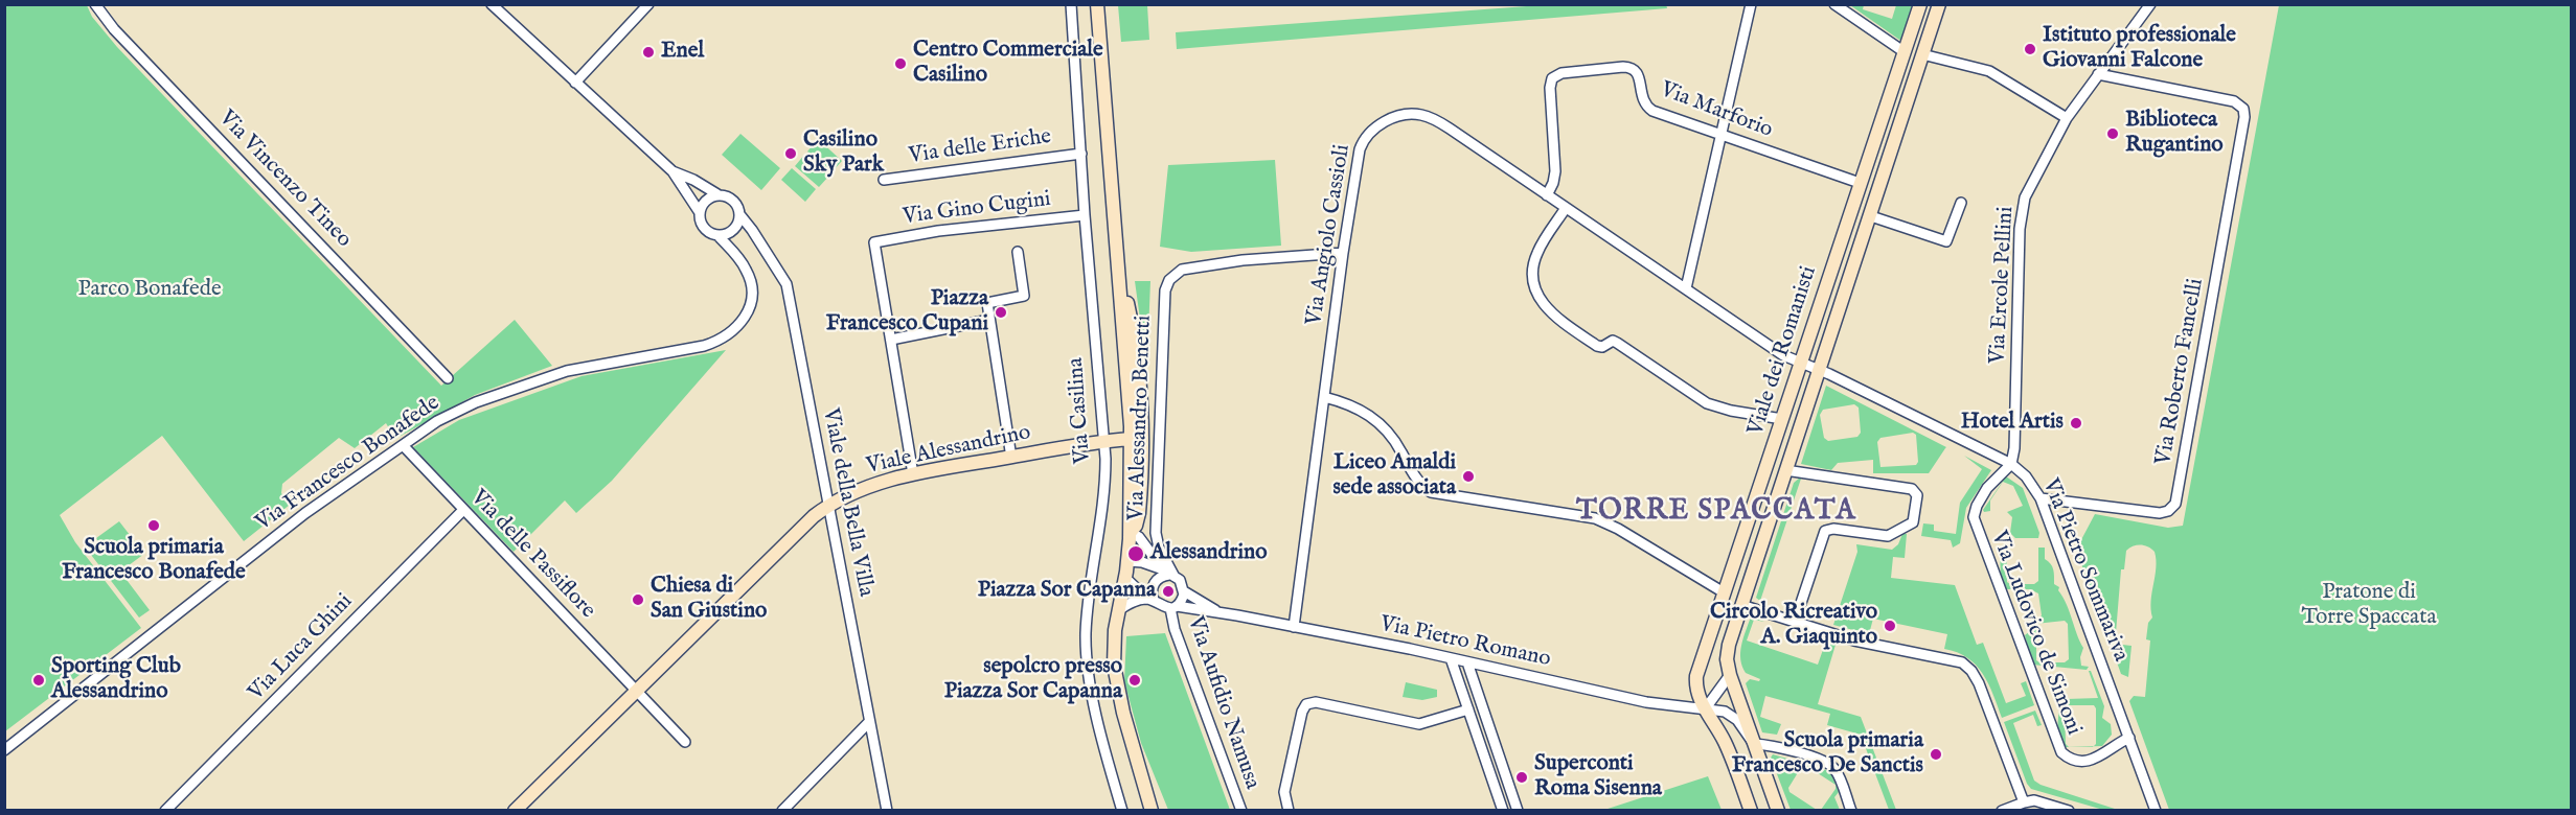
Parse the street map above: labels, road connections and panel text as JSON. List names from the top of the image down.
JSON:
{
  "streets": {
    "street": [
      "Via Marforio",
      "Via delle Eriche",
      "Via Vincenzo Tineo",
      "Via Gino Cugini",
      "Via Angiolo Cassioli",
      "Via Ercole Pellini",
      "Viale dei Romanisti",
      "Via Roberto Fancelli",
      "Via Casilina",
      "Via Alessandro Benetti",
      "Viale Alessandrino",
      "Via Francesco Bonafede",
      "Viale della Bella Villa",
      "Via delle Passiflore",
      "Via Pietro Sommariva",
      "Via Ludovico de Simoni",
      "Via Pietro Romano",
      "Via Luca Ghini",
      "Via Aufidio Namusa"
    ]
  },
  "crossings": [
    ["Via Marforio", "Via Angiolo Cassioli"],
    ["Via Marforio", "Viale dei Romanisti"],
    ["Via delle Eriche", "Via Casilina"],
    ["Via Gino Cugini", "Via Casilina"],
    ["Via Angiolo Cassioli", "Viale dei Romanisti"],
    ["Via Angiolo Cassioli", "Via Alessandro Benetti"],
    ["Via Angiolo Cassioli", "Via Pietro Sommariva"],
    ["Via Angiolo Cassioli", "Via Pietro Romano"],
    ["Via Ercole Pellini", "Via Roberto Fancelli"],
    ["Via Ercole Pellini", "Via Pietro Sommariva"],
    ["Via Ercole Pellini", "Via Ludovico de Simoni"],
    ["Viale dei Romanisti", "Via Pietro Sommariva"],
    ["Viale dei Romanisti", "Via Pietro Romano"],
    ["Via Roberto Fancelli", "Via Pietro Sommariva"],
    ["Via Casilina", "Viale Alessandrino"],
    ["Via Alessandro Benetti", "Via Pietro Romano"],
    ["Via Alessandro Benetti", "Via Aufidio Namusa"],
    ["Viale Alessandrino", "Viale della Bella Villa"],
    ["Viale Alessandrino", "Via delle Passiflore"],
    ["Via Francesco Bonafede", "Viale della Bella Villa"],
    ["Via Francesco Bonafede", "Via delle Passiflore"],
    ["Via delle Passiflore", "Via Luca Ghini"],
    ["Via Pietro Sommariva", "Via Ludovico de Simoni"],
    ["Via Pietro Romano", "Via Aufidio Namusa"]
  ],
  "districts": ["TORRE SPACCATA"],
  "parks": ["Parco Bonafede", "Pratone di Torre Spaccata"],
  "places": [
    "Istituto professionale Giovanni Falcone",
    "Enel",
    "Centro Commerciale Casilino",
    "Biblioteca Rugantino",
    "Casilino Sky Park",
    "Piazza Francesco Cupani",
    "Hotel Artis",
    "Liceo Amaldi sede associata",
    "Scuola primaria Francesco Bonafede",
    "Alessandrino",
    "Piazza Sor Capanna",
    "Chiesa di San Giustino",
    "Circolo Ricreativo A. Giaquinto",
    "Sporting Club Alessandrino",
    "sepolcro presso Piazza Sor Capanna",
    "Scuola primaria Francesco De Sanctis",
    "Superconti Roma Sisenna"
  ]
}
